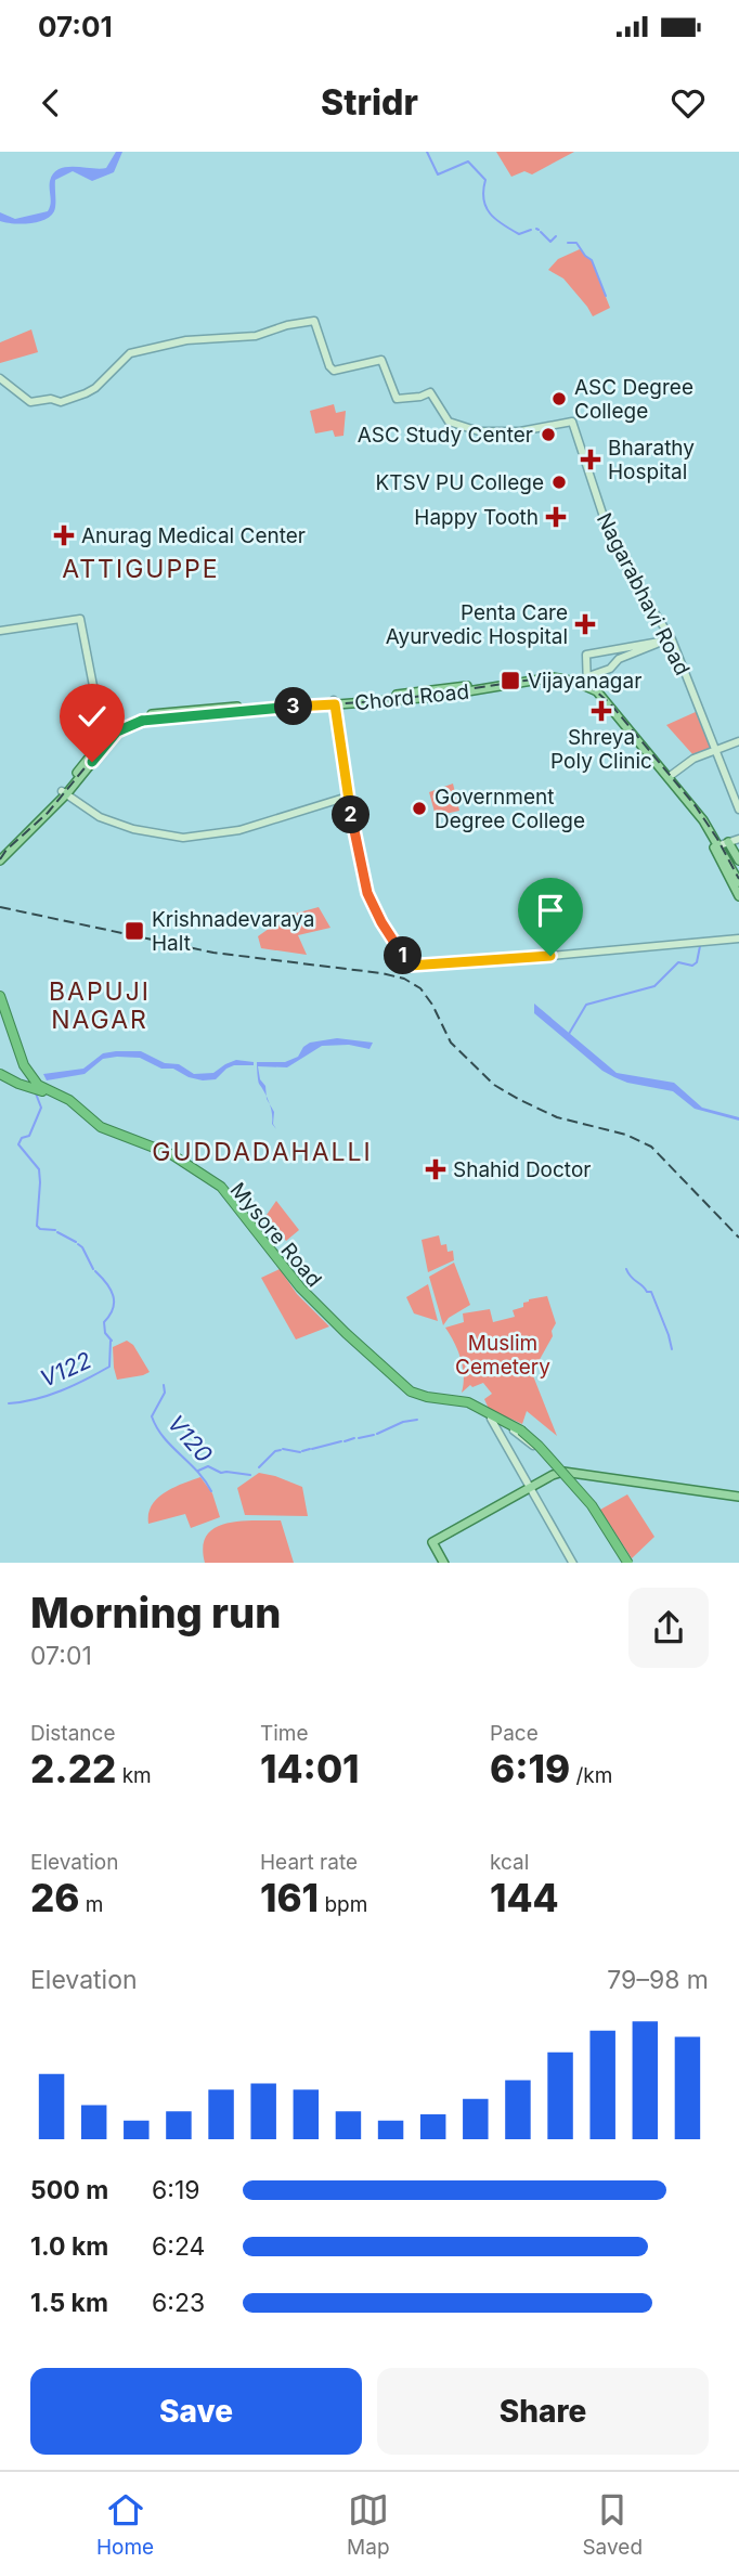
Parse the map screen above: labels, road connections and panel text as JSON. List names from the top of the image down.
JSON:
{
  "streets": {
    "highway": ["Mysore Road"],
    "main road": ["Nagarabhavi Road", "Chord Road"]
  },
  "districts": ["ATTIGUPPE", "BAPUJI NAGAR", "GUDDADAHALLI"],
  "water": ["V122", "V120"],
  "parks": ["Muslim Cemetery"],
  "places": {
    "other": [
      "ASC Degree College",
      "ASC Study Center",
      "KTSV PU College",
      "Government Degree College"
    ],
    "health": [
      "Bharathy Hospital",
      "Happy Tooth",
      "Anurag Medical Center",
      "Penta Care Ayurvedic Hospital",
      "Shreya Poly Clinic",
      "Shahid Doctor"
    ],
    "transit": ["Vijayanagar", "Krishnadevaraya Halt"]
  },
  "page": {
    "status": "07:01",
    "header": "Stridr",
    "pins": ["3", "2", "1"],
    "heading": ["Morning run", "07:01"],
    "stats": [
      ["Distance", "2.22 km"],
      ["Time", "14:01"],
      ["Pace", "6:19 /km"],
      ["Elevation", "26 m"],
      ["Heart rate", "161 bpm"],
      ["kcal", "144"]
    ],
    "chart": ["Elevation", "79–98 m"],
    "list": [
      {
        "name": "500 m",
        "note": "6:19"
      },
      {
        "name": "1.0 km",
        "note": "6:24"
      },
      {
        "name": "1.5 km",
        "note": "6:23"
      }
    ],
    "buttons": ["Save", "Share"],
    "tabs": ["Home", "Map", "Saved"]
  }
}
